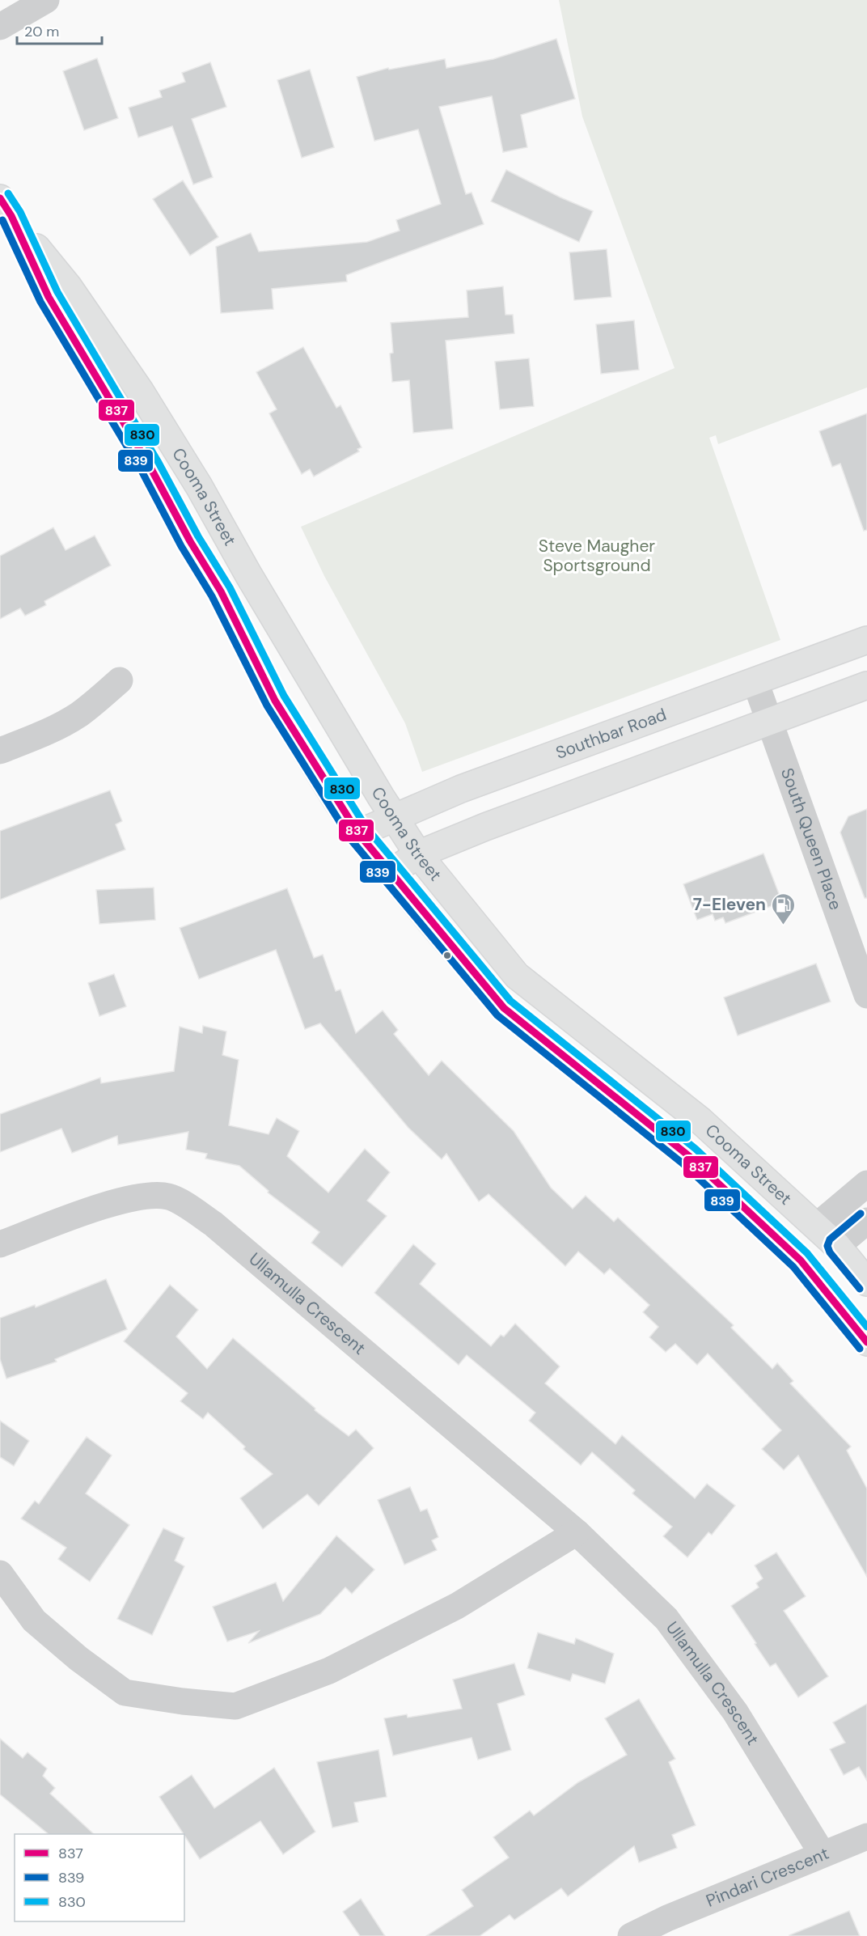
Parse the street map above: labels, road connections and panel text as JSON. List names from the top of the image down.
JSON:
{
  "streets": {
    "main road": ["Cooma Street", "Southbar Road"],
    "street": ["South Queen Place", "Ullamulla Crescent", "Pindari Crescent"]
  },
  "crossings": [
    ["Cooma Street", "Southbar Road"],
    ["Southbar Road", "South Queen Place"],
    ["Ullamulla Crescent", "Pindari Crescent"]
  ],
  "parks": ["Steve Maugher Sportsground"],
  "places": {
    "fuel station": ["7-Eleven"]
  },
  "lines": ["transit line 830", "transit line 837", "transit line 839"],
  "legend": ["837", "839", "830"],
  "scale_bar": "20 m"
}
